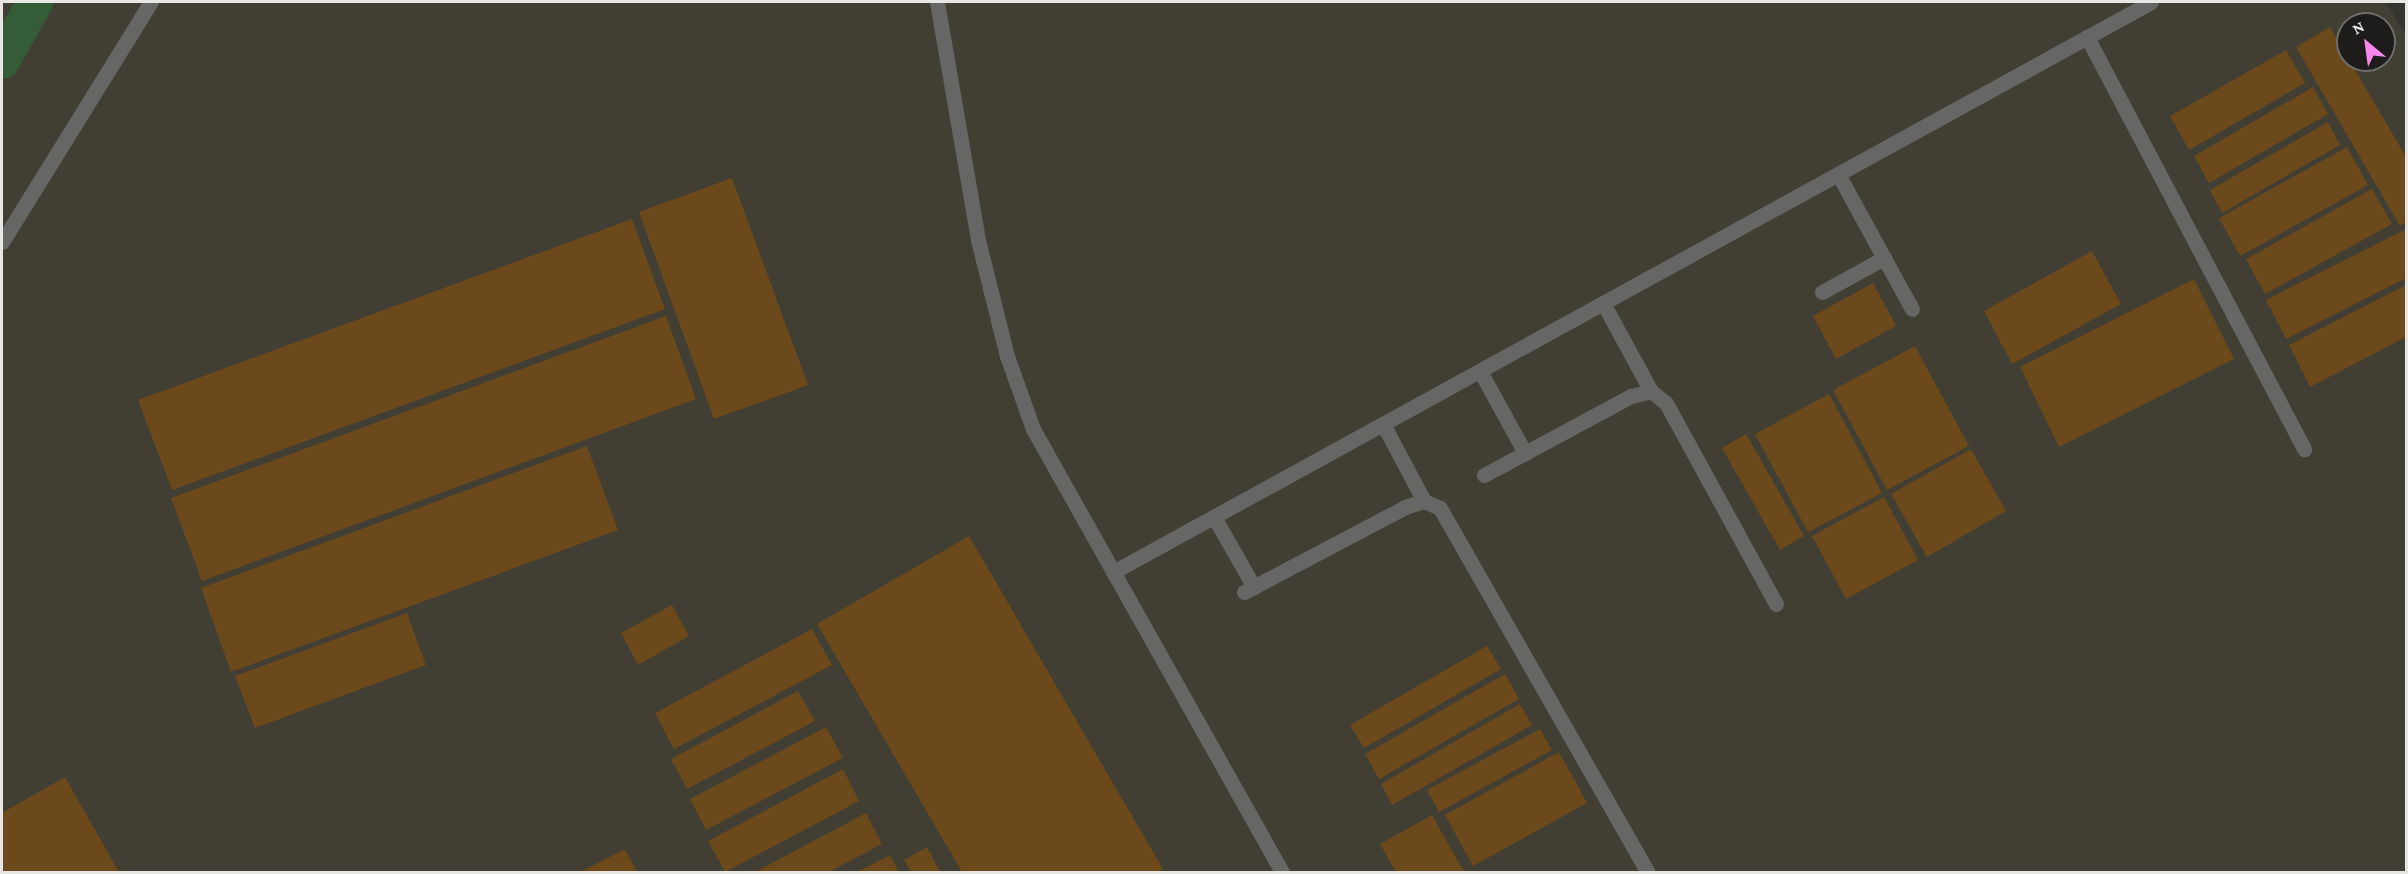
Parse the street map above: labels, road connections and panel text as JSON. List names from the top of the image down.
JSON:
{
  "north": "top left"
}
